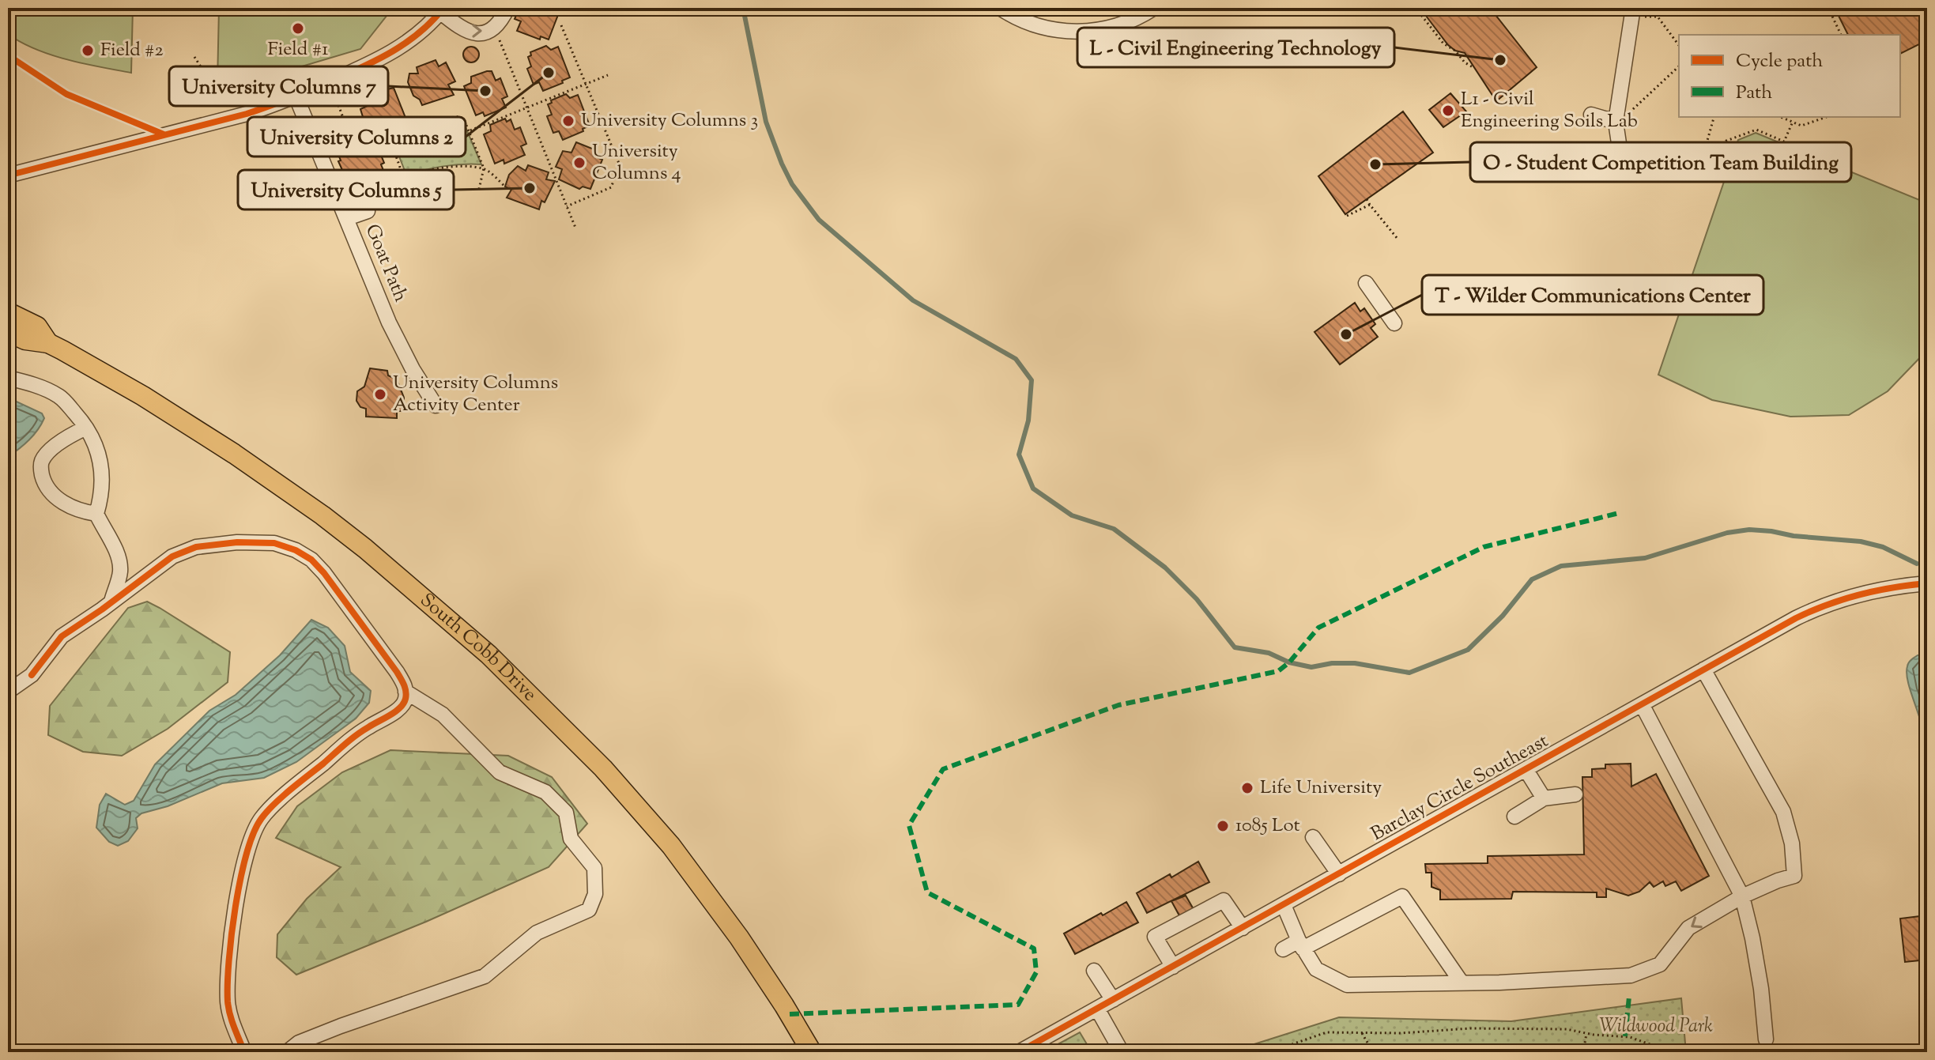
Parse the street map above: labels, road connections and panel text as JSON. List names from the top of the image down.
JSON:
{
  "streets": {
    "main road": ["South Cobb Drive"],
    "street": ["Goat Path", "Barclay Circle Southeast"]
  },
  "parks": ["Wildwood Park"],
  "places": [
    "Field #1",
    "Field #2",
    "L - Civil Engineering Technology",
    "University Columns 2",
    "University Columns 7",
    "L1 - Civil Engineering Soils Lab",
    "University Columns 3",
    "University Columns 4",
    "O - Student Competition Team Building",
    "University Columns 5",
    "T - Wilder Communications Center",
    "University Columns Activity Center",
    "Life University",
    "1085 Lot"
  ],
  "legend": ["Cycle path", "Path"]
}
